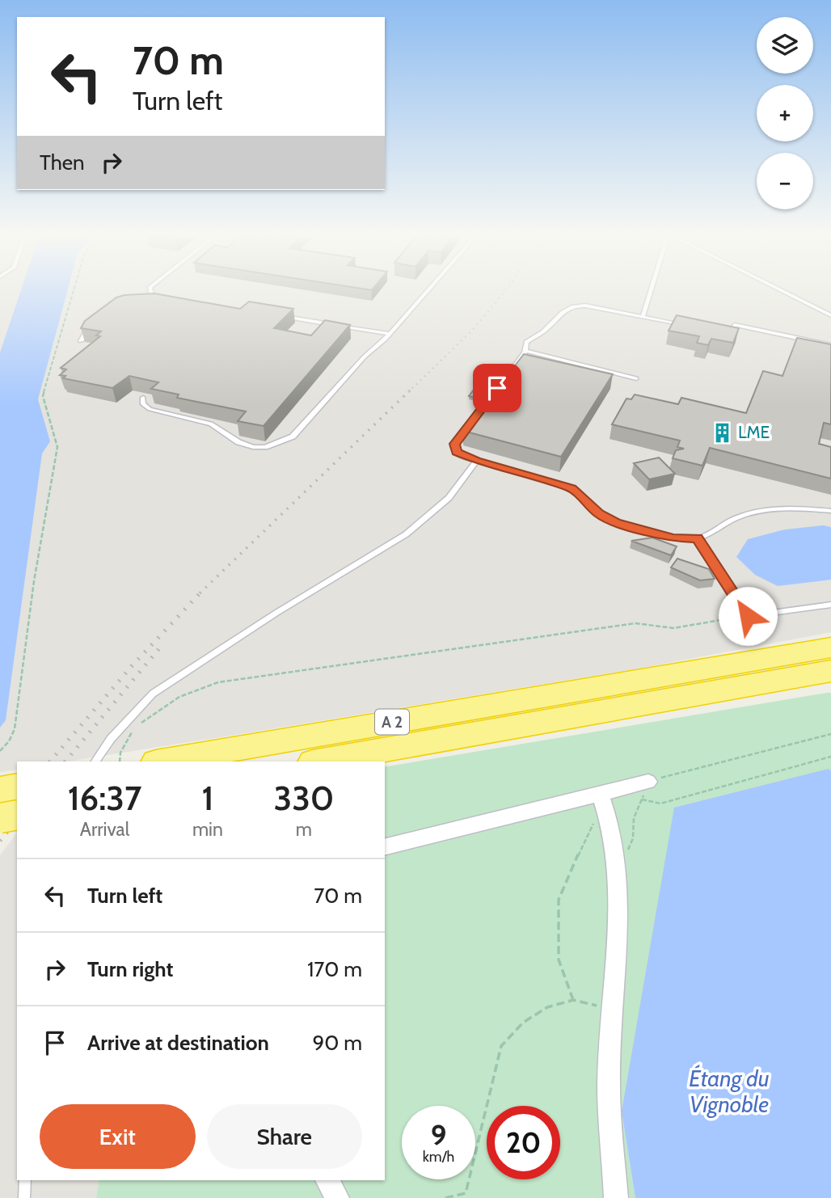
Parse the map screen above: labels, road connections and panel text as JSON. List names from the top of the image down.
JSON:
{
  "streets": {
    "highway": ["A 2"]
  },
  "water": ["Étang du Vignoble"],
  "places": {
    "building": ["LME"]
  },
  "page": {
    "map_buttons": ["+", "−"],
    "turn": ["70 m", "Turn left"],
    "then": "Then",
    "eta": [
      "16:37",
      "Arrival",
      "1",
      "min",
      "330",
      "m"
    ],
    "list": [
      {
        "name": "Turn left",
        "value": "70 m"
      },
      {
        "name": "Turn right",
        "value": "170 m"
      },
      {
        "name": "Arrive at destination",
        "value": "90 m"
      }
    ],
    "buttons": ["Exit", "Share"],
    "speed": "9 km/h",
    "limit": "20"
  }
}
